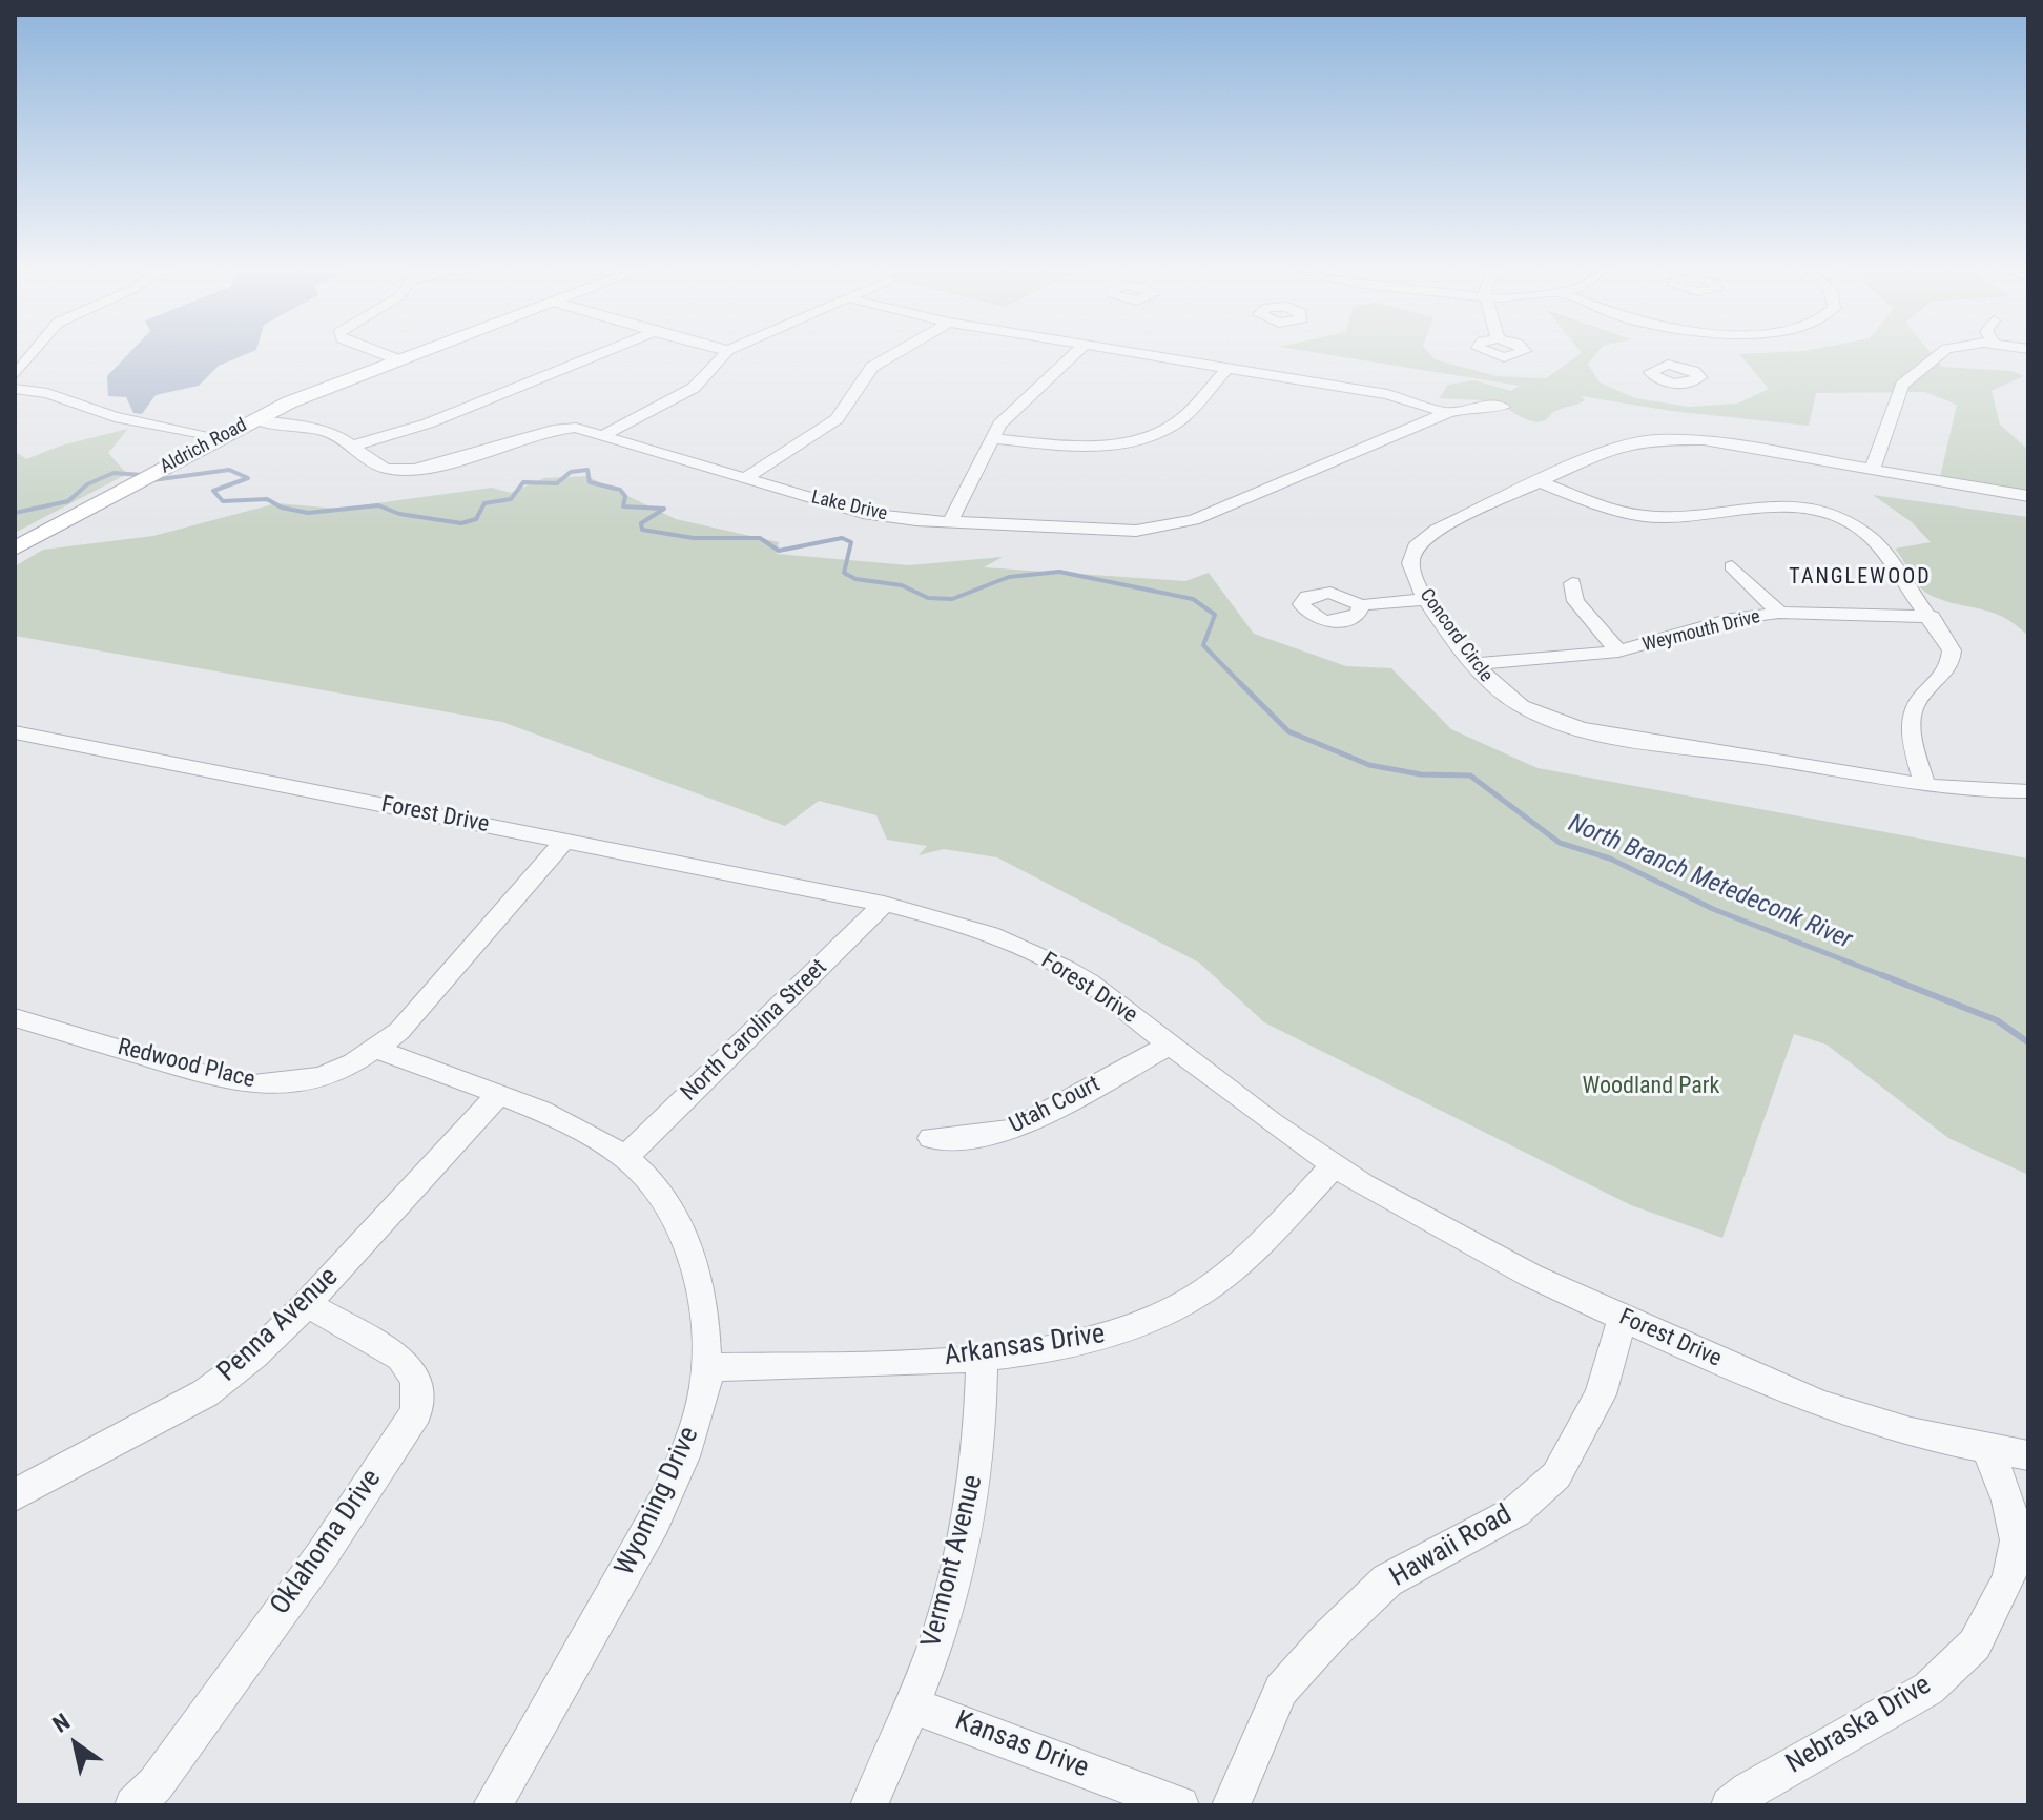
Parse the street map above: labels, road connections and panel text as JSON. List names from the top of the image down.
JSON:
{
  "streets": {
    "main road": ["Aldrich Road"],
    "street": [
      "Lake Drive",
      "Weymouth Drive",
      "Concord Circle",
      "Forest Drive",
      "North Carolina Street",
      "Redwood Place",
      "Utah Court",
      "Penna Avenue",
      "Arkansas Drive",
      "Wyoming Drive",
      "Oklahoma Drive",
      "Hawaii Road",
      "Vermont Avenue",
      "Nebraska Drive",
      "Kansas Drive"
    ]
  },
  "crossings": [
    ["Aldrich Road", "Lake Drive"],
    ["Weymouth Drive", "Concord Circle"],
    ["Forest Drive", "North Carolina Street"],
    ["Forest Drive", "Redwood Place"],
    ["Forest Drive", "Utah Court"],
    ["Forest Drive", "Arkansas Drive"],
    ["Forest Drive", "Hawaii Road"],
    ["Forest Drive", "Nebraska Drive"],
    ["North Carolina Street", "Wyoming Drive"],
    ["Redwood Place", "Wyoming Drive"],
    ["Penna Avenue", "Wyoming Drive"],
    ["Penna Avenue", "Oklahoma Drive"],
    ["Arkansas Drive", "Wyoming Drive"],
    ["Arkansas Drive", "Vermont Avenue"],
    ["Vermont Avenue", "Kansas Drive"]
  ],
  "districts": ["TANGLEWOOD"],
  "water": ["North Branch Metedeconk River"],
  "parks": ["Woodland Park"],
  "north": "top left"
}
